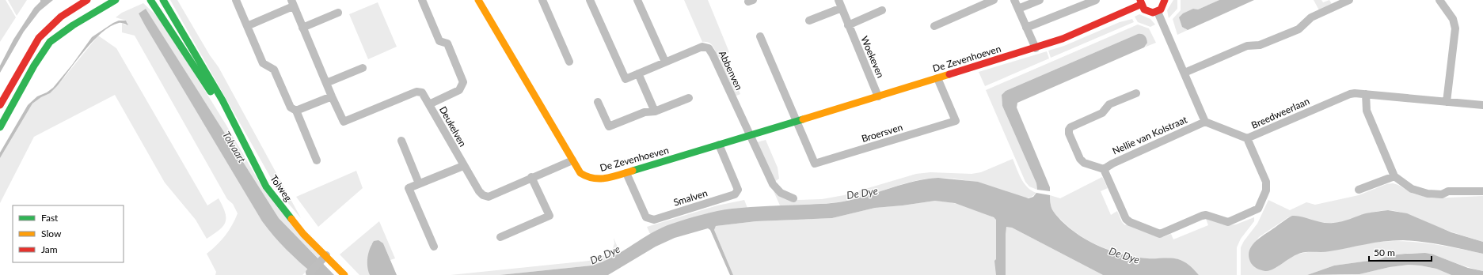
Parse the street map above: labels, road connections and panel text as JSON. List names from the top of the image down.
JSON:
{
  "streets": {
    "street": [
      "Woekeven",
      "De Zevenhoeven",
      "Abbenven",
      "Breedweerlaan",
      "Deukelven",
      "Broersven",
      "Nellie van Kolstraat",
      "Tolweg",
      "Smalven"
    ]
  },
  "crossings": [
    ["Woekeven", "De Zevenhoeven"],
    ["De Zevenhoeven", "Abbenven"],
    ["De Zevenhoeven", "Deukelven"],
    ["De Zevenhoeven", "Broersven"],
    ["De Zevenhoeven", "Smalven"],
    ["Breedweerlaan", "Nellie van Kolstraat"]
  ],
  "water": ["Tolvaart", "De Dye"],
  "legend": ["Fast", "Slow", "Jam"],
  "scale_bar": "50 m"
}
